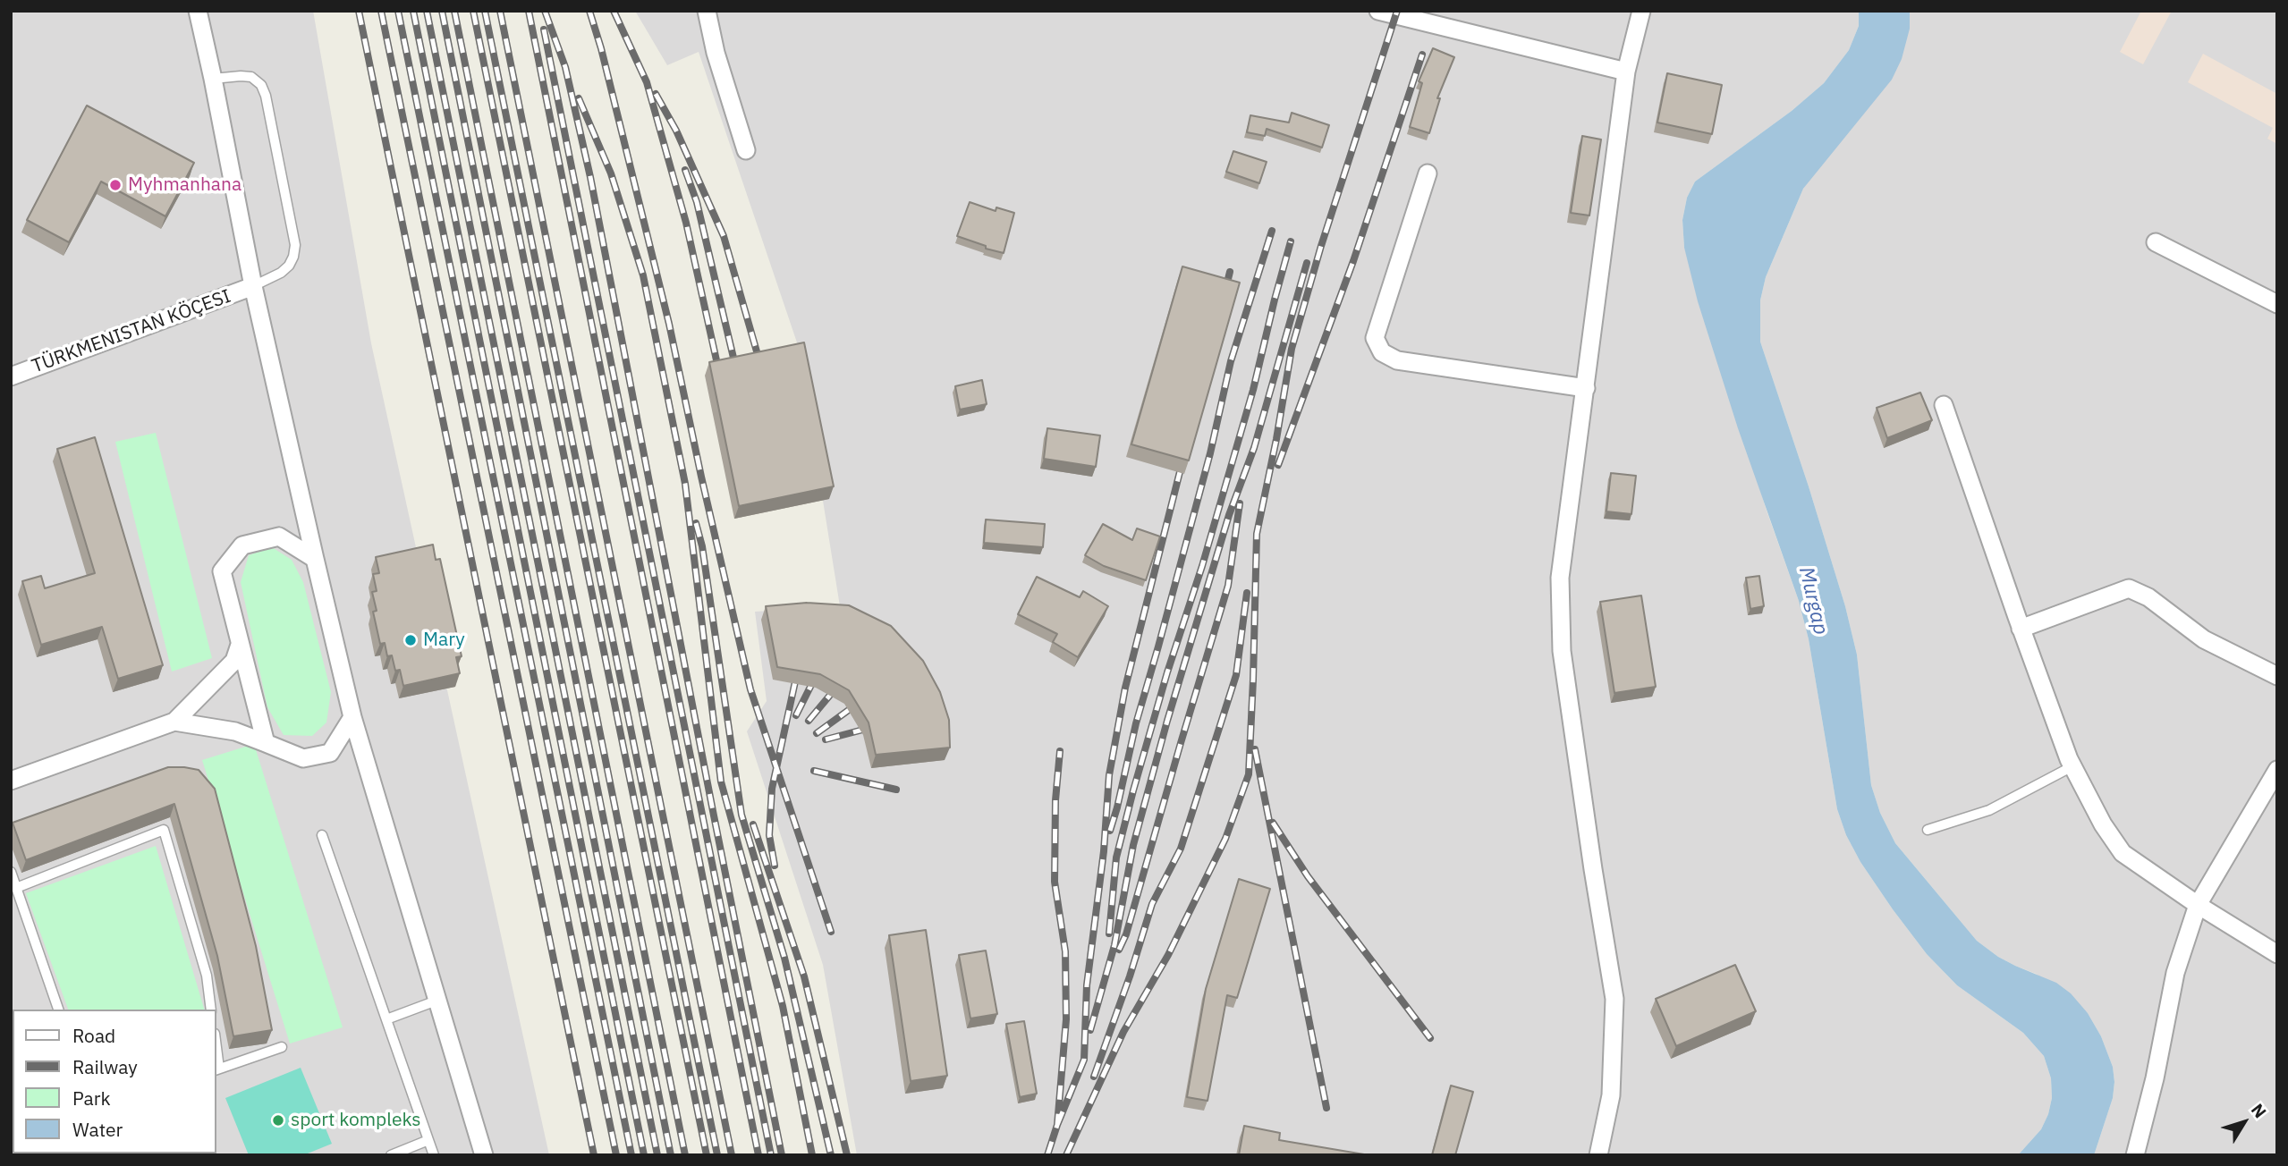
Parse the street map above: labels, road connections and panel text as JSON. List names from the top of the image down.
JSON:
{
  "streets": {
    "street": ["TÜRKMENISTAN KÖÇESI"]
  },
  "water": ["Murgap"],
  "places": ["Myhmanhana", "Mary", "sport kompleks"],
  "legend": [
    "Road",
    "Railway",
    "Park",
    "Water"
  ],
  "north": "top right"
}
